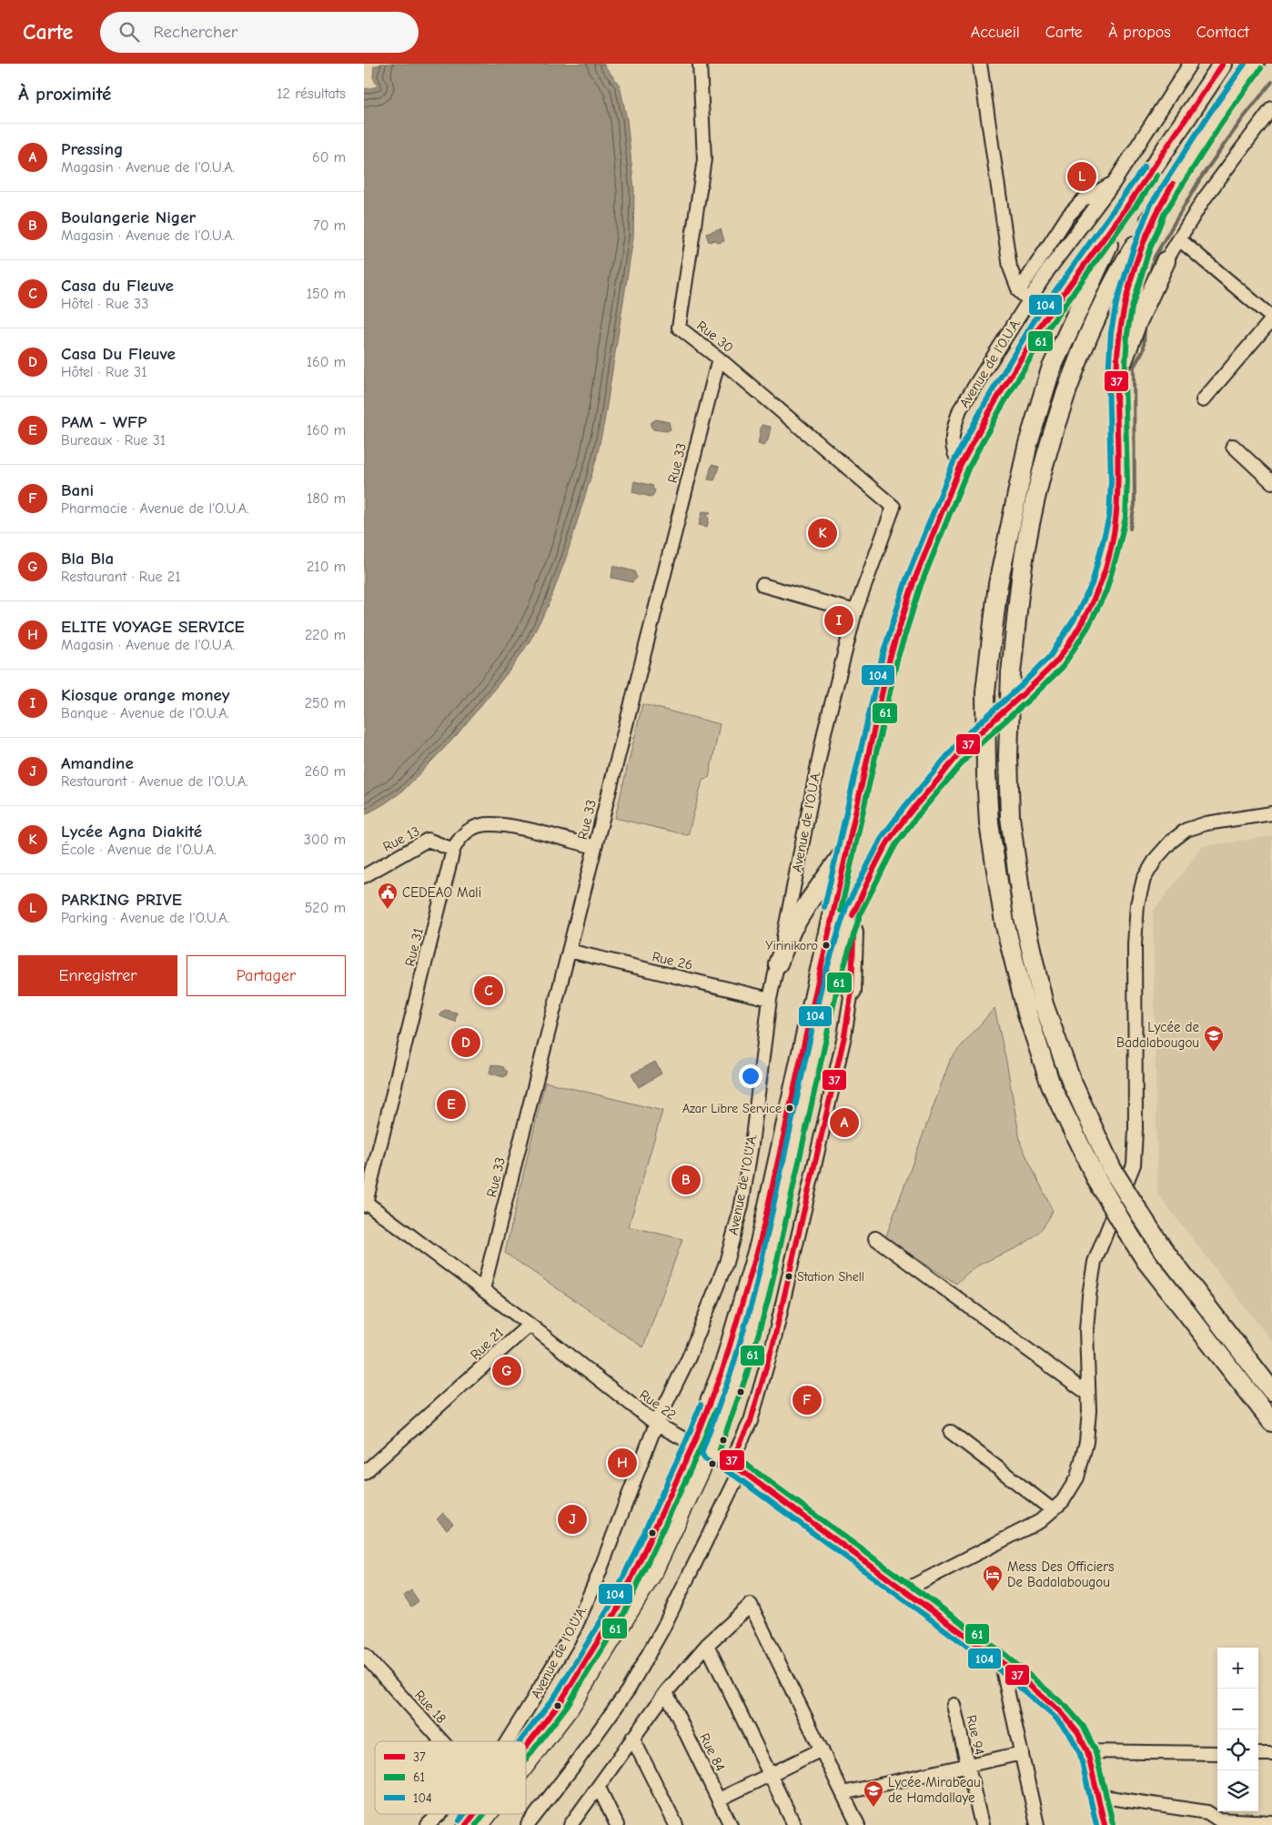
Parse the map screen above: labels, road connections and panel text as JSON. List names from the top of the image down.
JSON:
{
  "streets": {
    "main road": ["Avenue de l'O.U.A."],
    "street": [
      "Rue 30",
      "Rue 33",
      "Rue 13",
      "Rue 31",
      "Rue 26",
      "Rue 21",
      "Rue 22",
      "Rue 18",
      "Rue 94",
      "Rue 84"
    ]
  },
  "crossings": [
    ["Rue 30", "Avenue de l'O.U.A."],
    ["Rue 30", "Rue 33"],
    ["Avenue de l'O.U.A.", "Rue 26"],
    ["Avenue de l'O.U.A.", "Rue 22"],
    ["Rue 33", "Rue 31"],
    ["Rue 33", "Rue 26"],
    ["Rue 33", "Rue 22"],
    ["Rue 13", "Rue 31"],
    ["Rue 31", "Rue 22"],
    ["Rue 21", "Rue 22"]
  ],
  "places": {
    "public building": ["CEDEAO Mali"],
    "other": ["Yirinikoro", "Azar Libre Service", "Station Shell"],
    "school or university": ["Lycée de Badalabougou", "Lycée Mirabeau de Hamdallaye"],
    "hotel": ["Mess Des Officiers De Badalabougou"]
  },
  "lines": ["transit line 37", "transit line 104", "transit line 61"],
  "legend": ["37", "61", "104"],
  "page": {
    "header": "Carte",
    "search": "Rechercher",
    "nav": [
      "Accueil",
      "Carte",
      "À propos",
      "Contact"
    ],
    "heading": ["À proximité", "12 résultats"],
    "list": [
      {
        "mark": "A",
        "name": "Pressing",
        "note": "Magasin · Avenue de l'O.U.A.",
        "value": "60 m"
      },
      {
        "mark": "B",
        "name": "Boulangerie Niger",
        "note": "Magasin · Avenue de l'O.U.A.",
        "value": "70 m"
      },
      {
        "mark": "C",
        "name": "Casa du Fleuve",
        "note": "Hôtel · Rue 33",
        "value": "150 m"
      },
      {
        "mark": "D",
        "name": "Casa Du Fleuve",
        "note": "Hôtel · Rue 31",
        "value": "160 m"
      },
      {
        "mark": "E",
        "name": "PAM - WFP",
        "note": "Bureaux · Rue 31",
        "value": "160 m"
      },
      {
        "mark": "F",
        "name": "Bani",
        "note": "Pharmacie · Avenue de l'O.U.A.",
        "value": "180 m"
      },
      {
        "mark": "G",
        "name": "Bla Bla",
        "note": "Restaurant · Rue 21",
        "value": "210 m"
      },
      {
        "mark": "H",
        "name": "ELITE VOYAGE SERVICE",
        "note": "Magasin · Avenue de l'O.U.A.",
        "value": "220 m"
      },
      {
        "mark": "I",
        "name": "Kiosque orange money",
        "note": "Banque · Avenue de l'O.U.A.",
        "value": "250 m"
      },
      {
        "mark": "J",
        "name": "Amandine",
        "note": "Restaurant · Avenue de l'O.U.A.",
        "value": "260 m"
      },
      {
        "mark": "K",
        "name": "Lycée Agna Diakité",
        "note": "École · Avenue de l'O.U.A.",
        "value": "300 m"
      },
      {
        "mark": "L",
        "name": "PARKING PRIVE",
        "note": "Parking · Avenue de l'O.U.A.",
        "value": "520 m"
      }
    ],
    "pins": [
      "L",
      "K",
      "I",
      "C",
      "D",
      "E",
      "A",
      "B",
      "G",
      "F",
      "H",
      "J"
    ],
    "buttons": ["Enregistrer", "Partager"],
    "map_buttons": ["+", "−"]
  }
}
